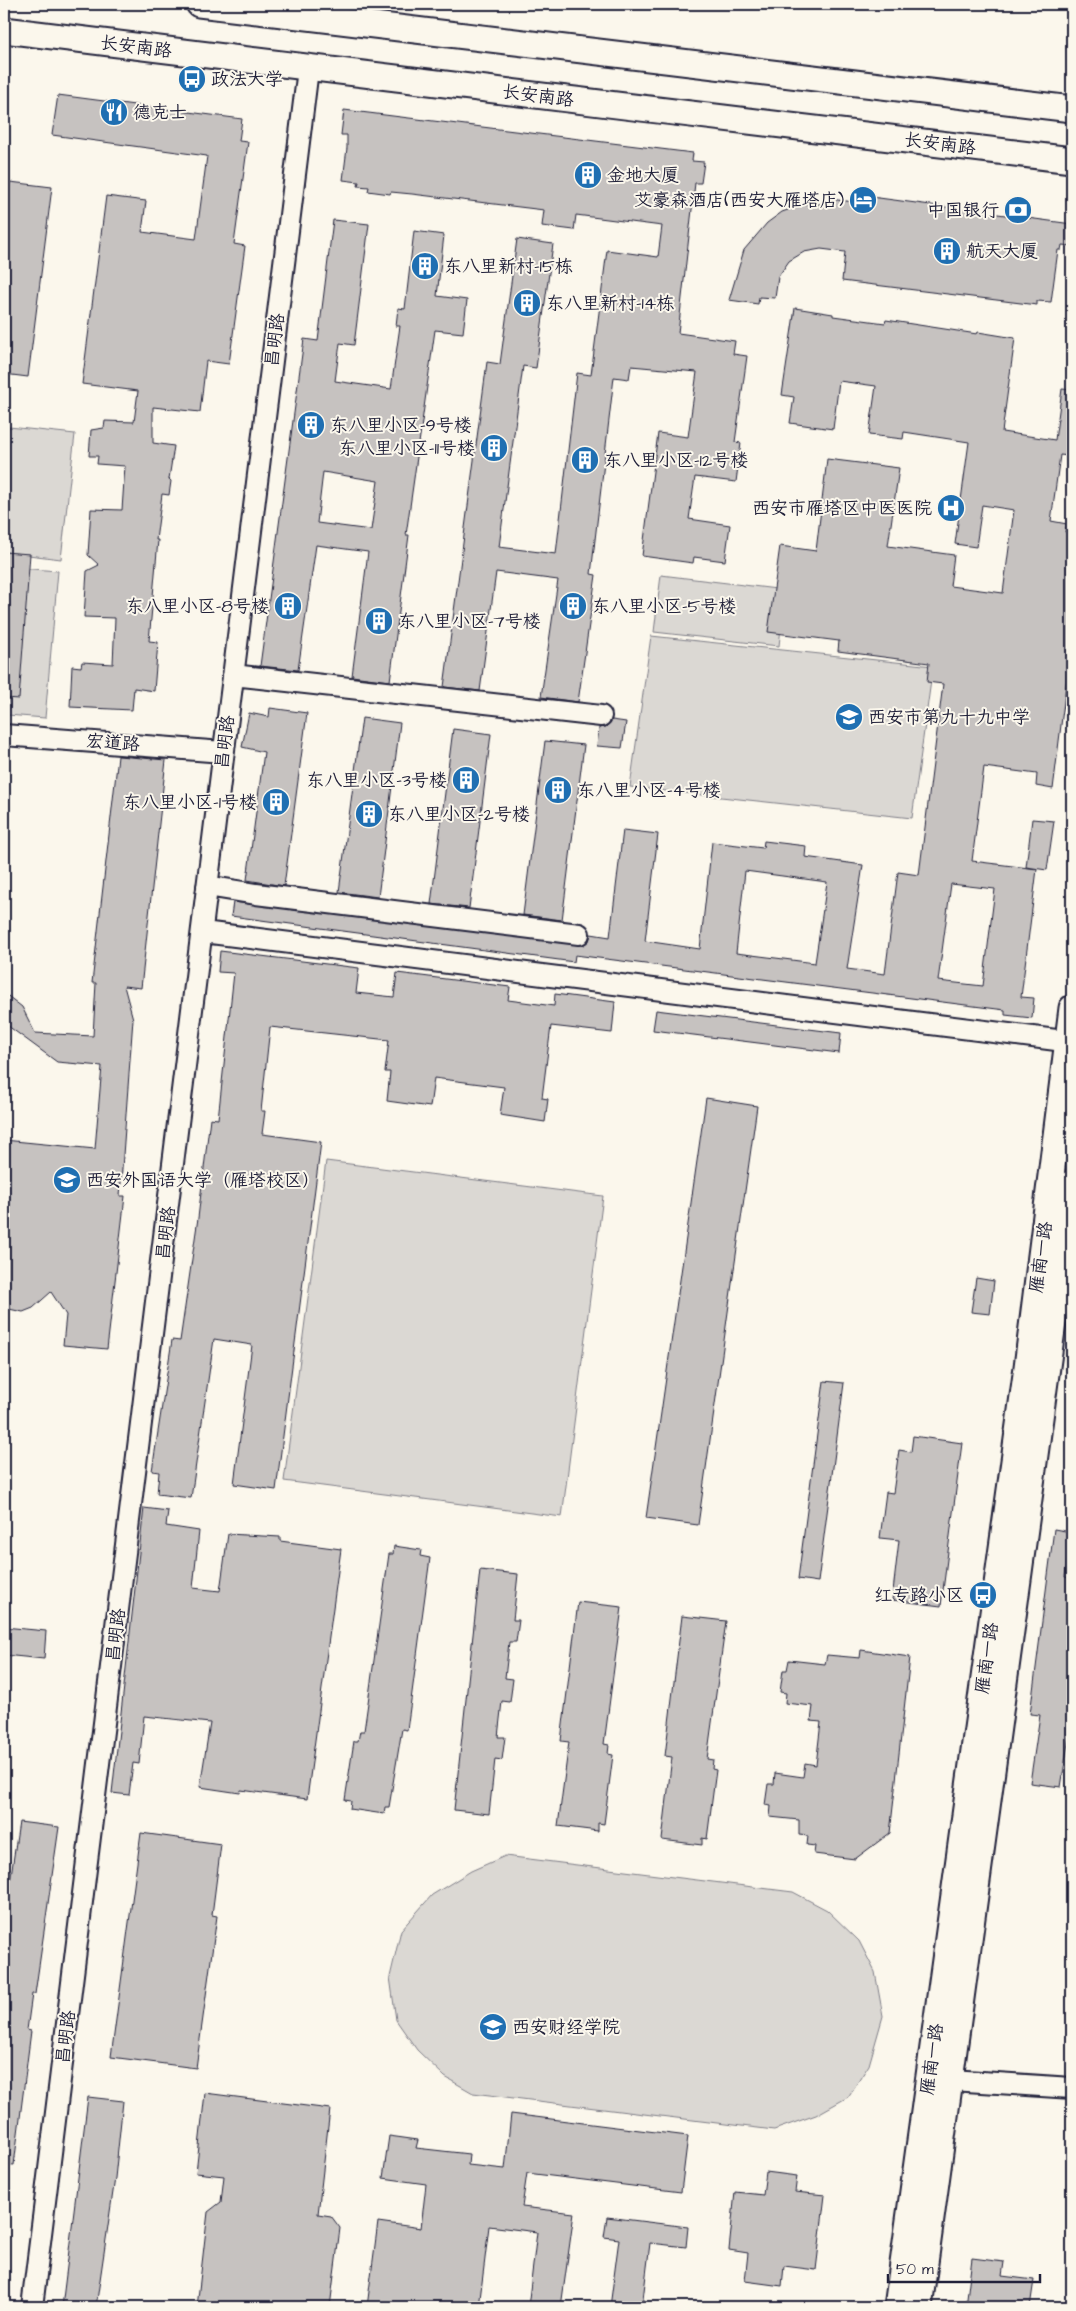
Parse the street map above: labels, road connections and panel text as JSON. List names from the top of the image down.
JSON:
{
  "streets": {
    "main road": ["长安南路", "雁南一路"],
    "street": ["昌明路", "宏道路"]
  },
  "crossings": [
    ["长安南路", "昌明路"],
    ["昌明路", "宏道路"]
  ],
  "places": {
    "bus stop": ["政法大学", "红专路小区"],
    "restaurant": ["德克士"],
    "building": [
      "金地大厦",
      "航天大厦",
      "东八里新村-15栋",
      "东八里新村-14栋",
      "东八里小区-9号楼",
      "东八里小区-11号楼",
      "东八里小区-12号楼",
      "东八里小区-8号楼",
      "东八里小区-5号楼",
      "东八里小区-7号楼",
      "东八里小区-3号楼",
      "东八里小区-4号楼",
      "东八里小区-1号楼",
      "东八里小区-2号楼"
    ],
    "hotel": ["艾豪森酒店(西安大雁塔店)"],
    "bank": ["中国银行"],
    "hospital": ["西安市雁塔区中医医院"],
    "school or university": ["西安市第九十九中学", "西安外国语大学（雁塔校区）", "西安财经学院"]
  },
  "scale_bar": "50 m"
}
